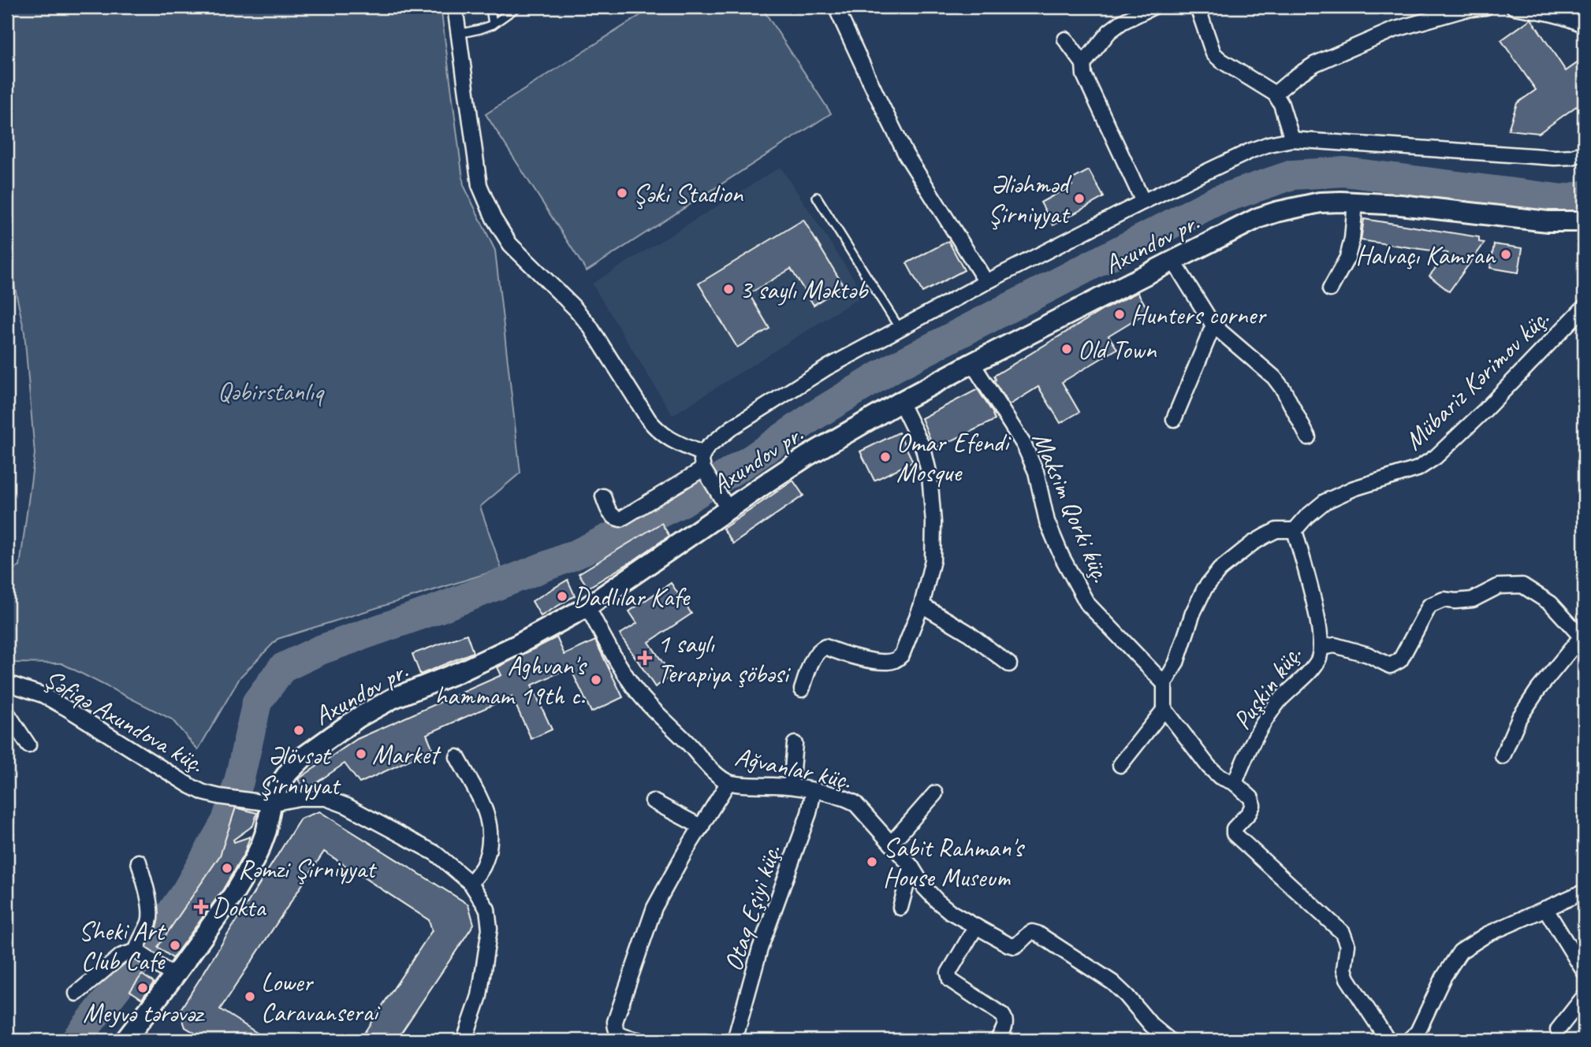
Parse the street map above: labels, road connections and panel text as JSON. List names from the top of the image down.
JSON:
{
  "streets": {
    "street": [
      "Axundov pr.",
      "Mübariz Kərimov küç.",
      "Maksim Qorki küç.",
      "Puşkin küç.",
      "Şəfiqə Axundova küç.",
      "Ağvanlar küç.",
      "Otaq Eşiyi küç."
    ]
  },
  "crossings": [
    ["Axundov pr.", "Maksim Qorki küç."],
    ["Axundov pr.", "Şəfiqə Axundova küç."],
    ["Axundov pr.", "Ağvanlar küç."],
    ["Mübariz Kərimov küç.", "Puşkin küç."],
    ["Ağvanlar küç.", "Otaq Eşiyi küç."]
  ],
  "parks": ["Qəbirstanlıq"],
  "places": {
    "other": [
      "Şəki Stadion",
      "Əliəhməd Şirniyyat",
      "Halvaçı Kamran",
      "3 saylı Məktəb",
      "Hunters corner",
      "Old Town",
      "Omar Efendi Mosque",
      "Dadlılar Kafe",
      "Aghvan's hammam 19th c.",
      "Əlövsət Şirniyyat",
      "Market",
      "Sabit Rahman's House Museum",
      "Rəmzi Şirniyyat",
      "Sheki Art Club Cafe",
      "Meyvə tərəvəz",
      "Lower Caravanserai"
    ],
    "health": ["1 saylı Terapiya şöbəsi", "Dokta"]
  }
}
